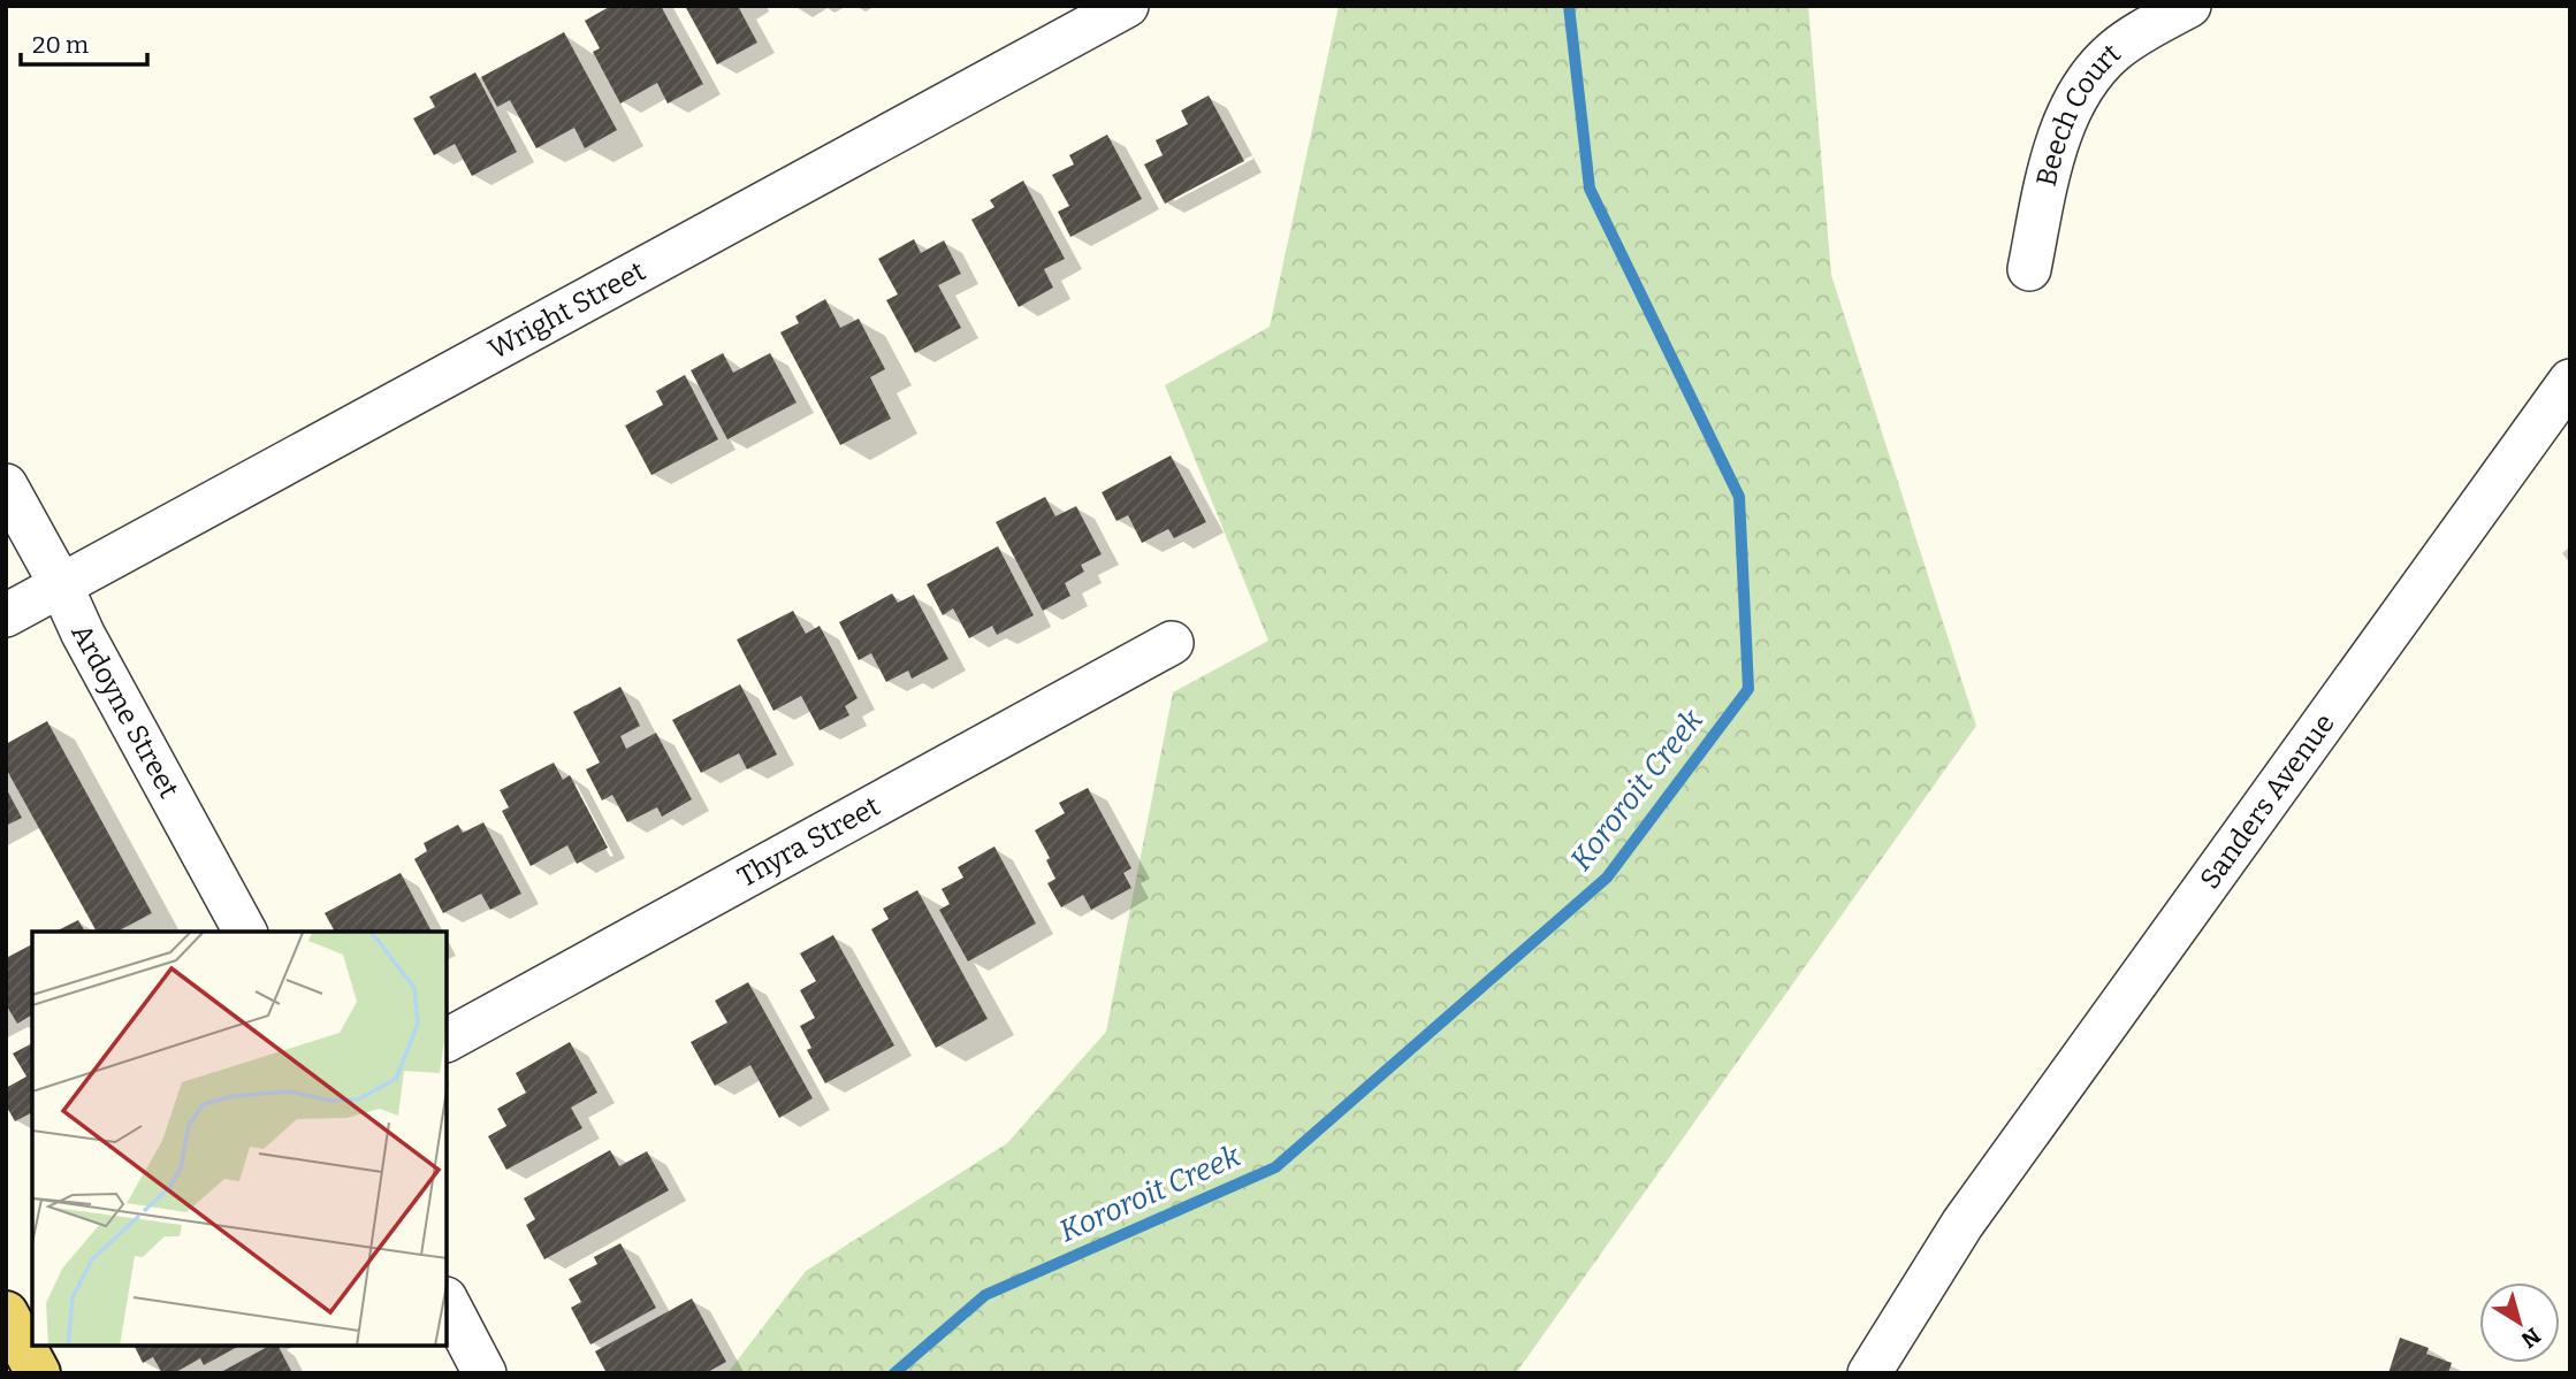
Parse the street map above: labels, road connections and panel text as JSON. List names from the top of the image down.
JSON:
{
  "streets": {
    "street": [
      "Beech Court",
      "Wright Street",
      "Ardoyne Street",
      "Sanders Avenue",
      "Thyra Street"
    ]
  },
  "crossings": [
    ["Wright Street", "Ardoyne Street"]
  ],
  "water": ["Kororoit Creek"],
  "scale_bar": "20 m",
  "north": "bottom right"
}
